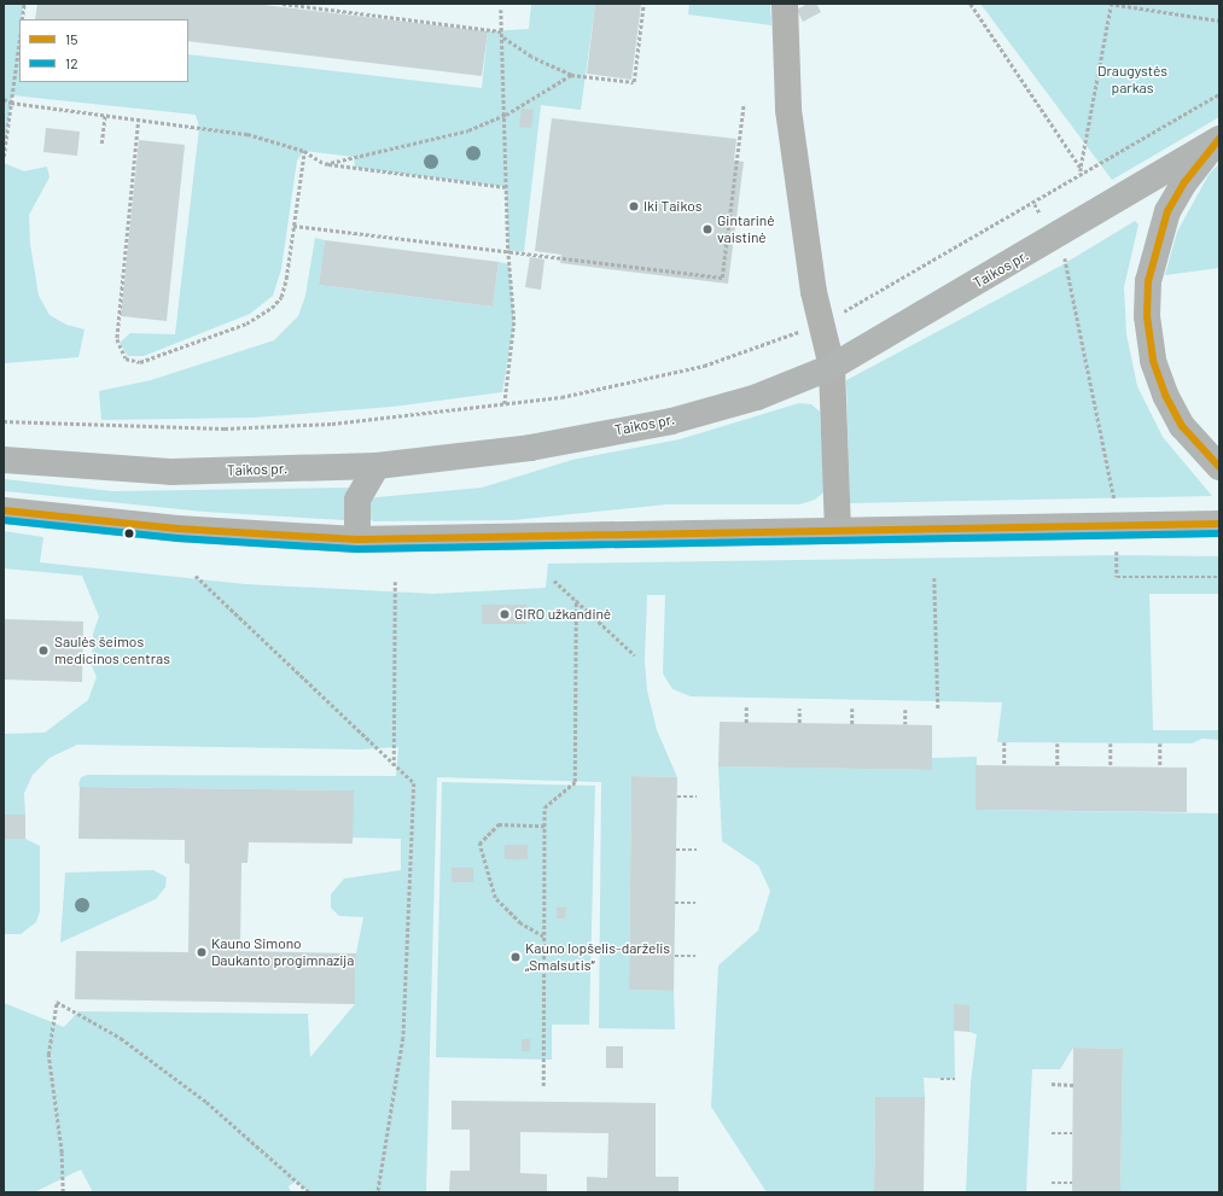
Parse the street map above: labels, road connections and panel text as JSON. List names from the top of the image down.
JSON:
{
  "streets": {
    "main road": ["Taikos pr."]
  },
  "parks": ["Draugystės parkas"],
  "places": [
    "Iki Taikos",
    "Gintarinė vaistinė",
    "GIRO užkandinė",
    "Saulės šeimos medicinos centras",
    "Kauno Simono Daukanto progimnazija",
    "Kauno lopšelis-darželis „Smalsutis“"
  ],
  "lines": ["transit line 15", "transit line 12"],
  "legend": ["15", "12"]
}
